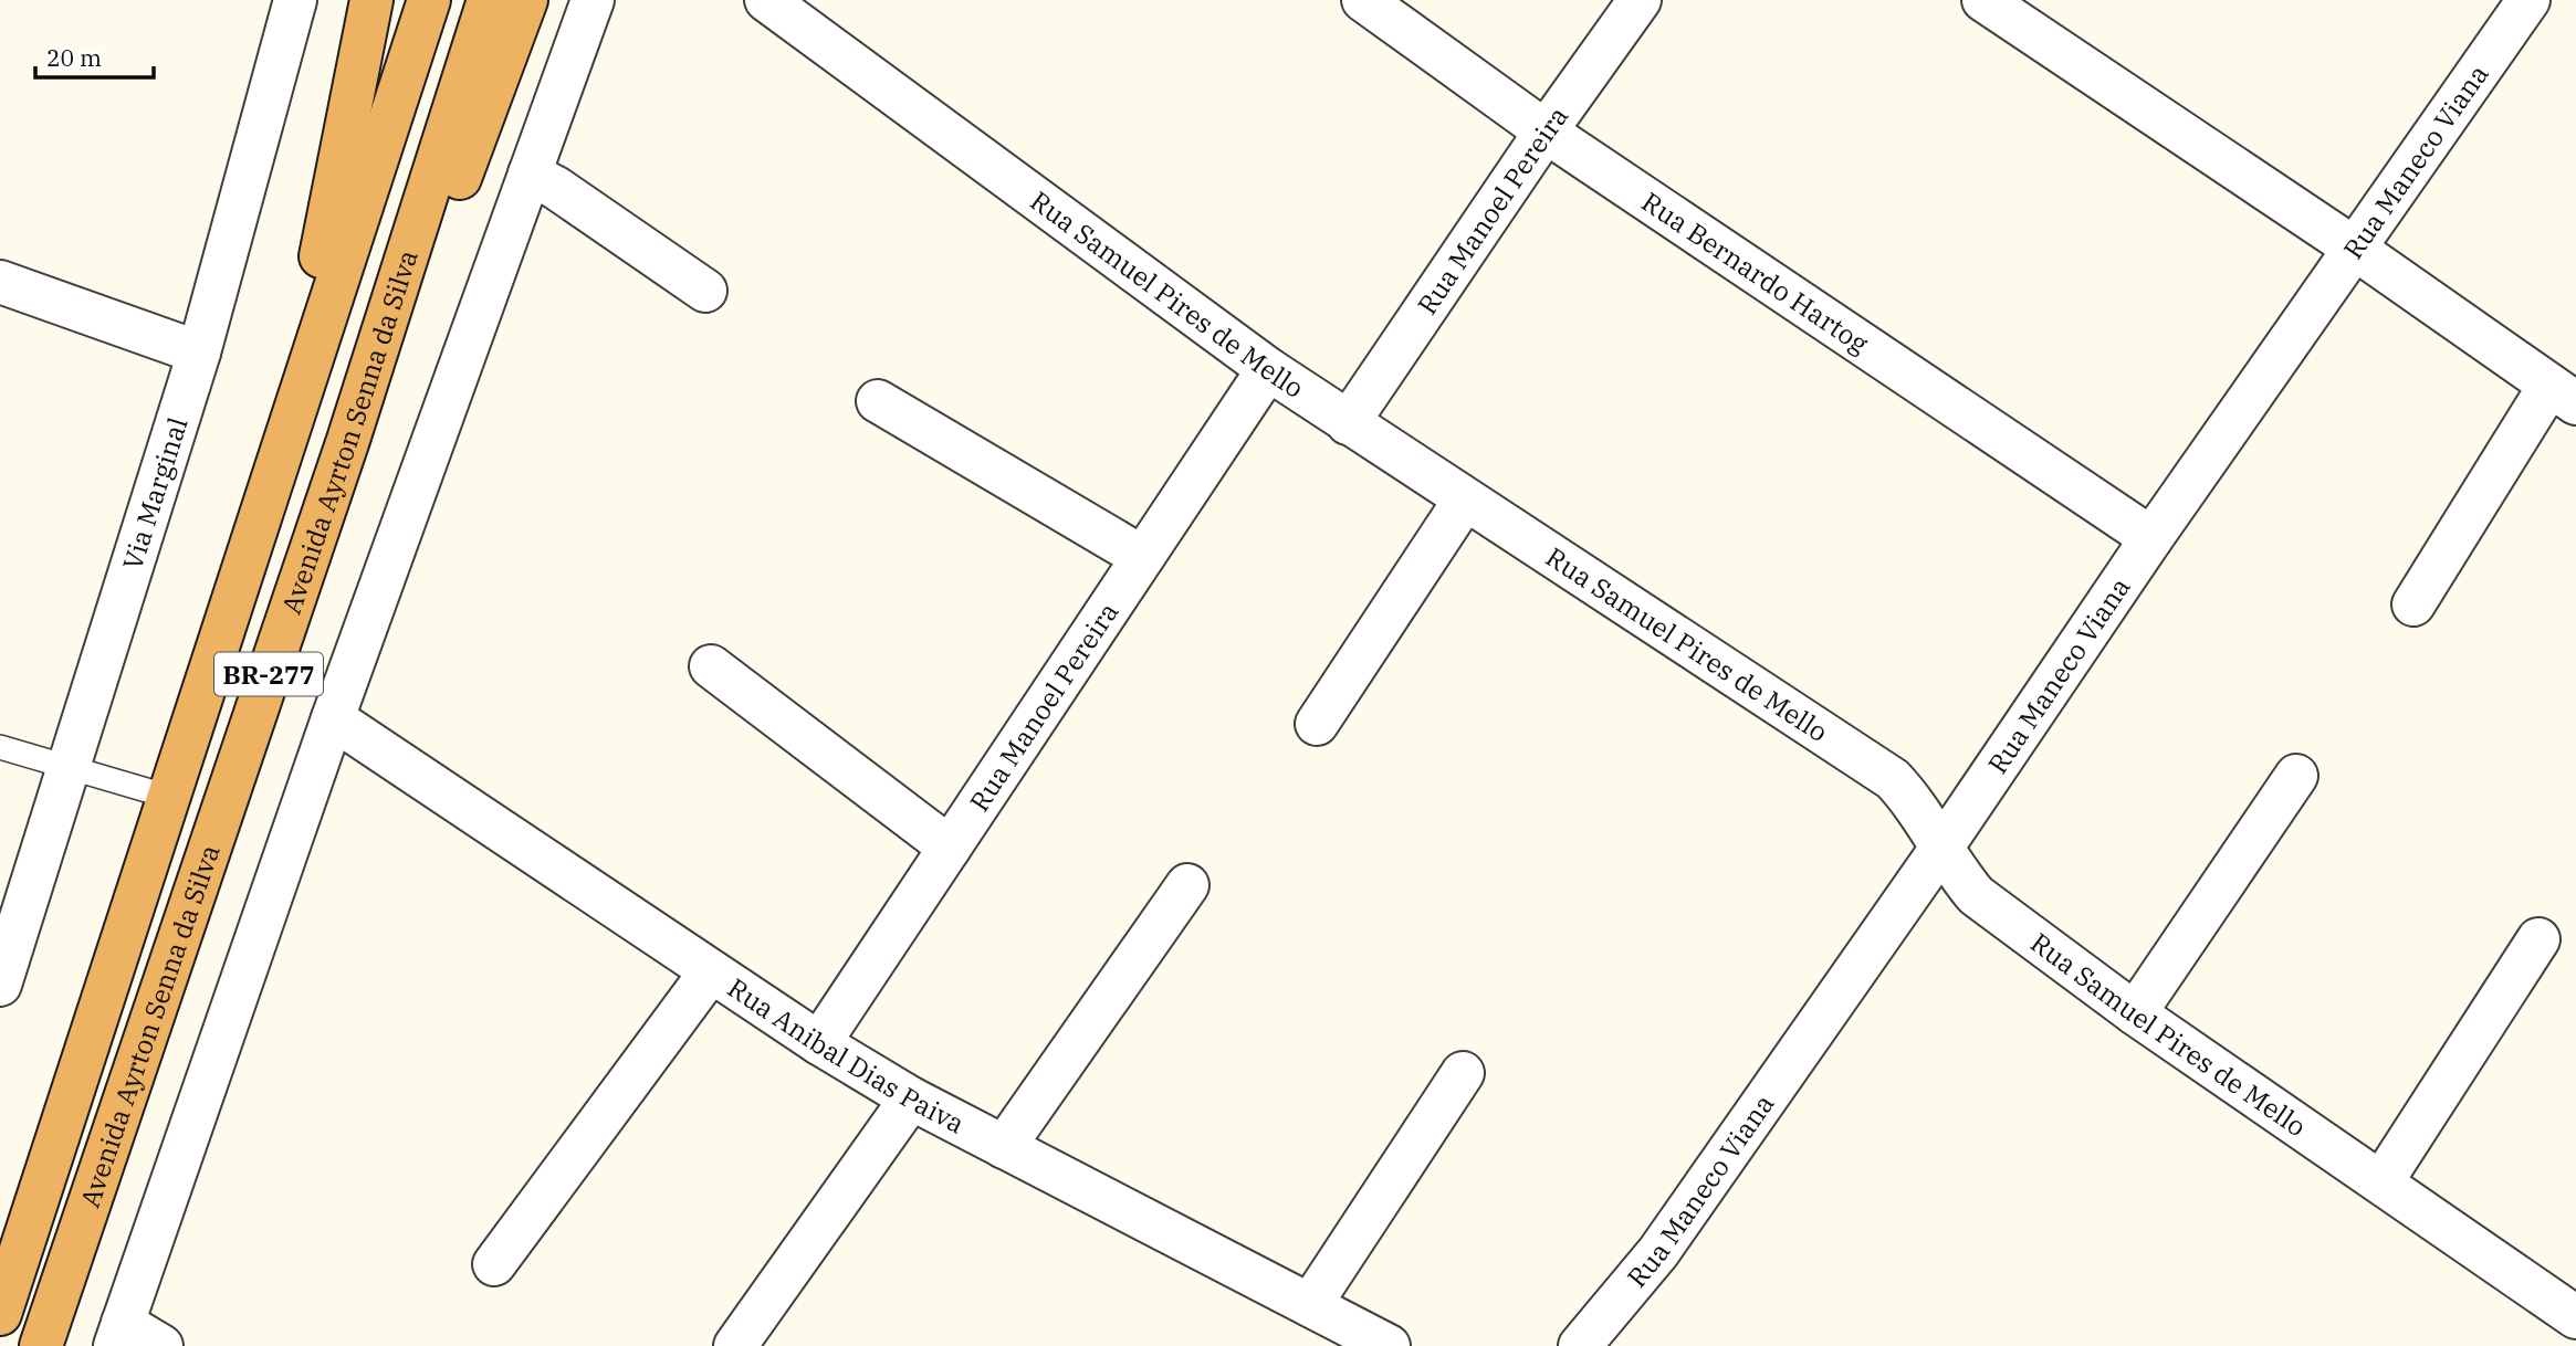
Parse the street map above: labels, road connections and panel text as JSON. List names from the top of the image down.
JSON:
{
  "streets": {
    "highway": ["Avenida Ayrton Senna da Silva", "BR-277"],
    "street": [
      "Rua Maneco Viana",
      "Rua Manoel Pereira",
      "Rua Bernardo Hartog",
      "Rua Samuel Pires de Mello",
      "Via Marginal",
      "Rua Anibal Dias Paiva"
    ]
  },
  "crossings": [
    ["Rua Maneco Viana", "Rua Bernardo Hartog"],
    ["Rua Maneco Viana", "Rua Samuel Pires de Mello"],
    ["Rua Manoel Pereira", "Rua Bernardo Hartog"],
    ["Rua Manoel Pereira", "Rua Samuel Pires de Mello"],
    ["Rua Manoel Pereira", "Rua Anibal Dias Paiva"]
  ],
  "scale_bar": "20 m"
}
